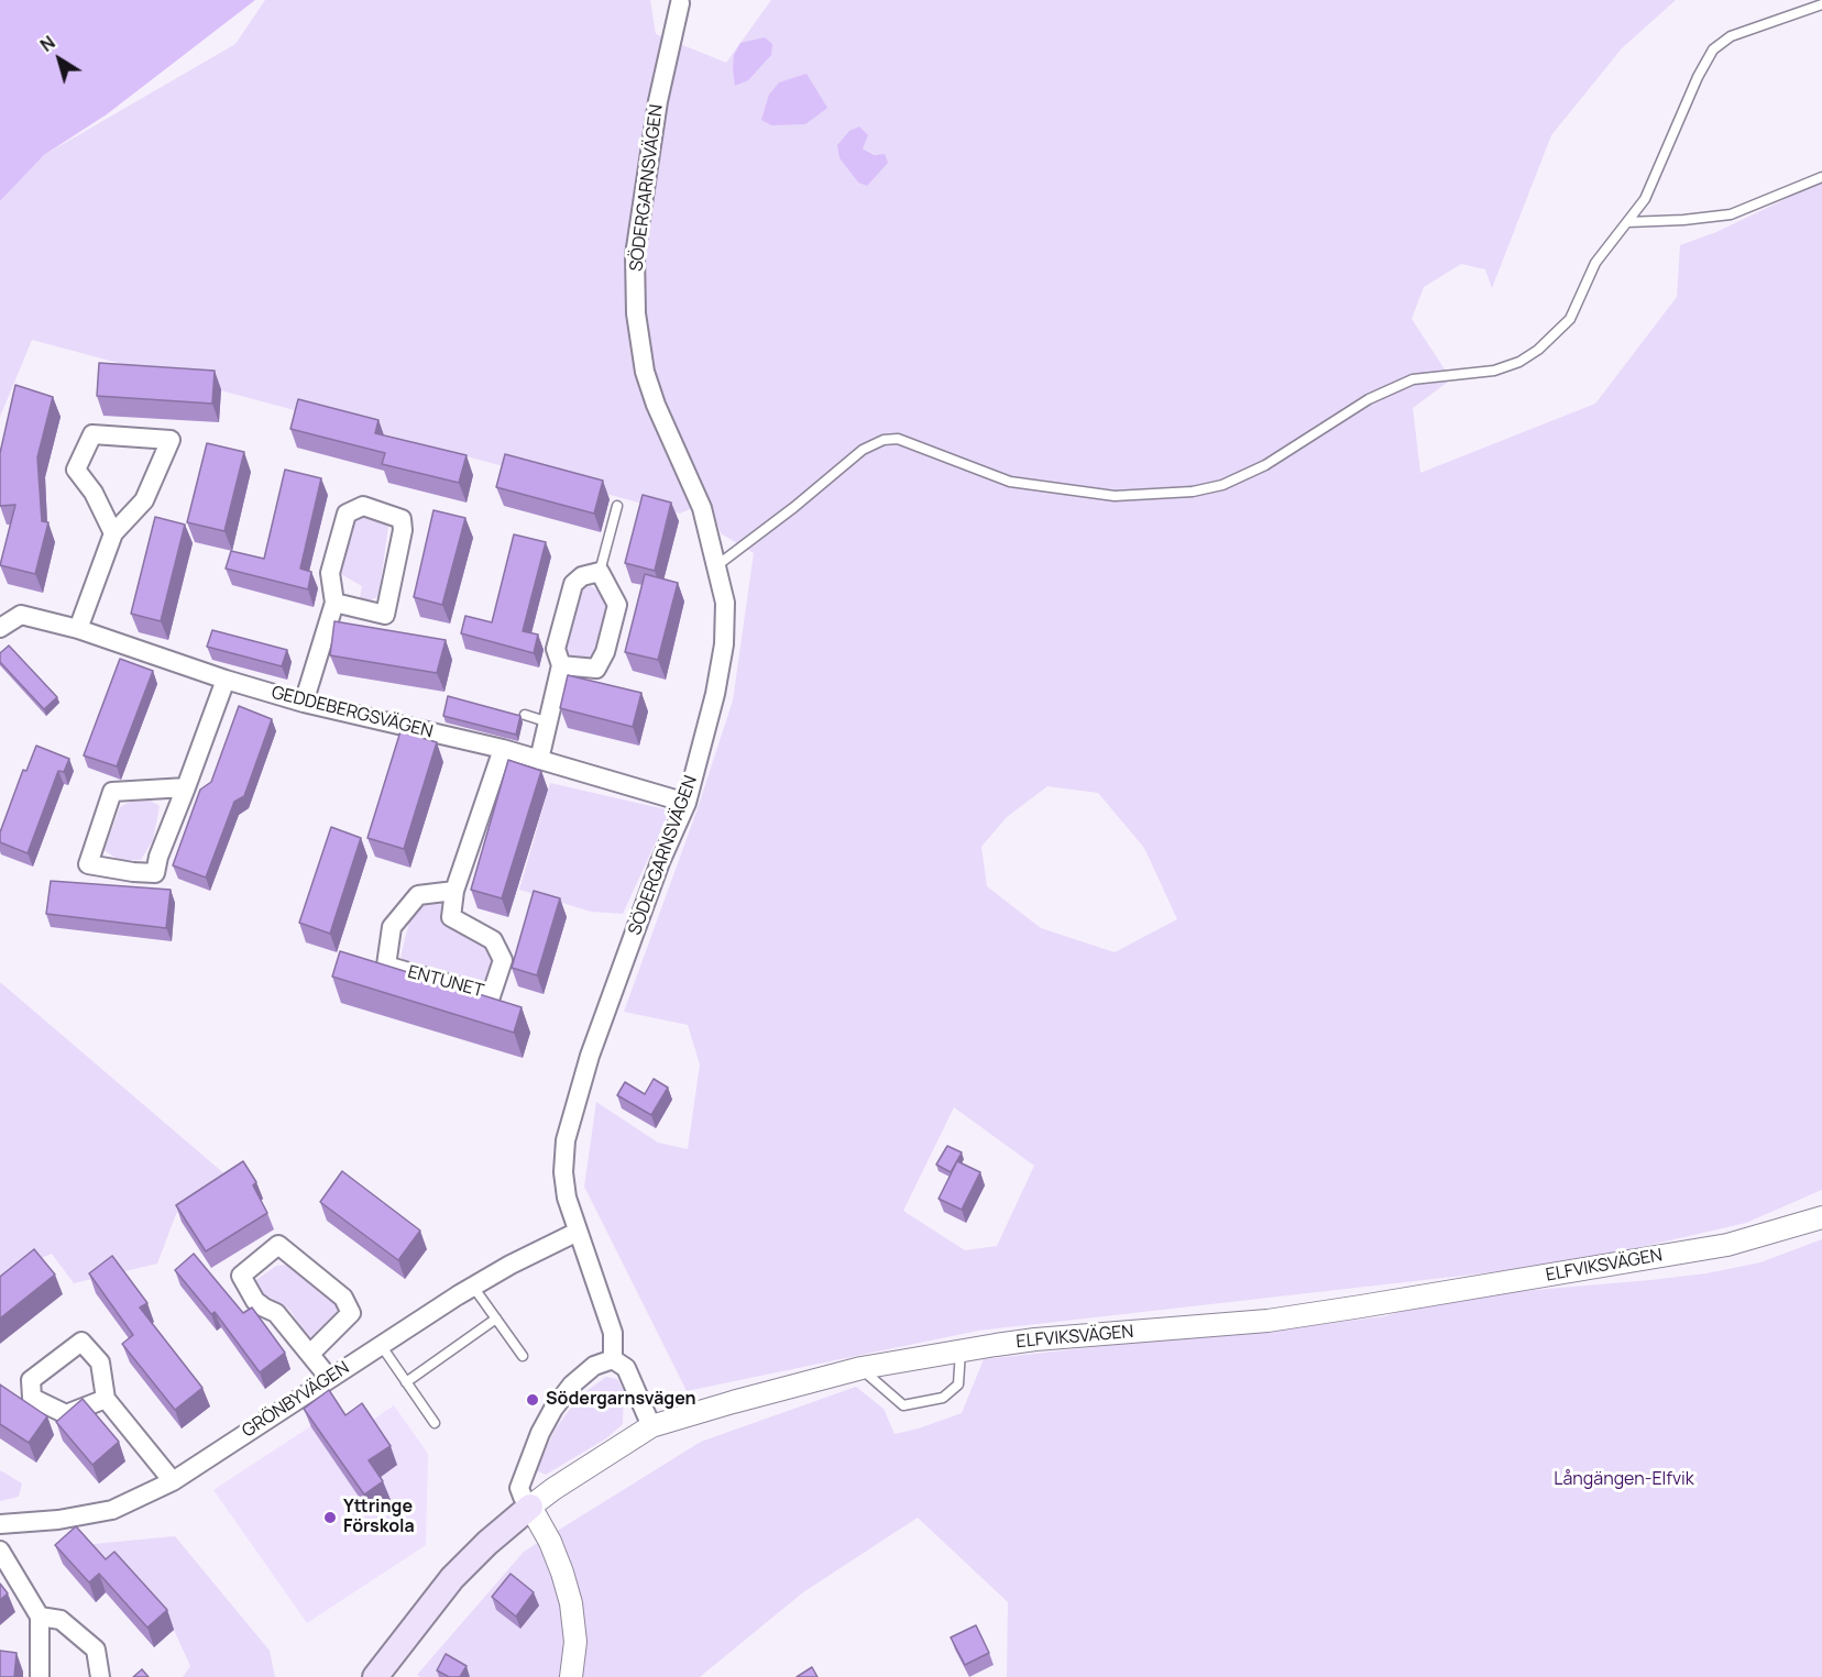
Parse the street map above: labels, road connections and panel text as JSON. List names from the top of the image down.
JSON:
{
  "streets": {
    "street": [
      "SÖDERGARNSVÄGEN",
      "GEDDEBERGSVÄGEN",
      "ENTUNET",
      "ELFVIKSVÄGEN",
      "GRÖNBYVÄGEN"
    ]
  },
  "crossings": [
    ["SÖDERGARNSVÄGEN", "GEDDEBERGSVÄGEN"],
    ["SÖDERGARNSVÄGEN", "GRÖNBYVÄGEN"],
    ["GEDDEBERGSVÄGEN", "ENTUNET"]
  ],
  "parks": ["Långängen-Elfvik"],
  "places": ["Södergarnsvägen", "Yttringe Förskola"],
  "north": "top left"
}
